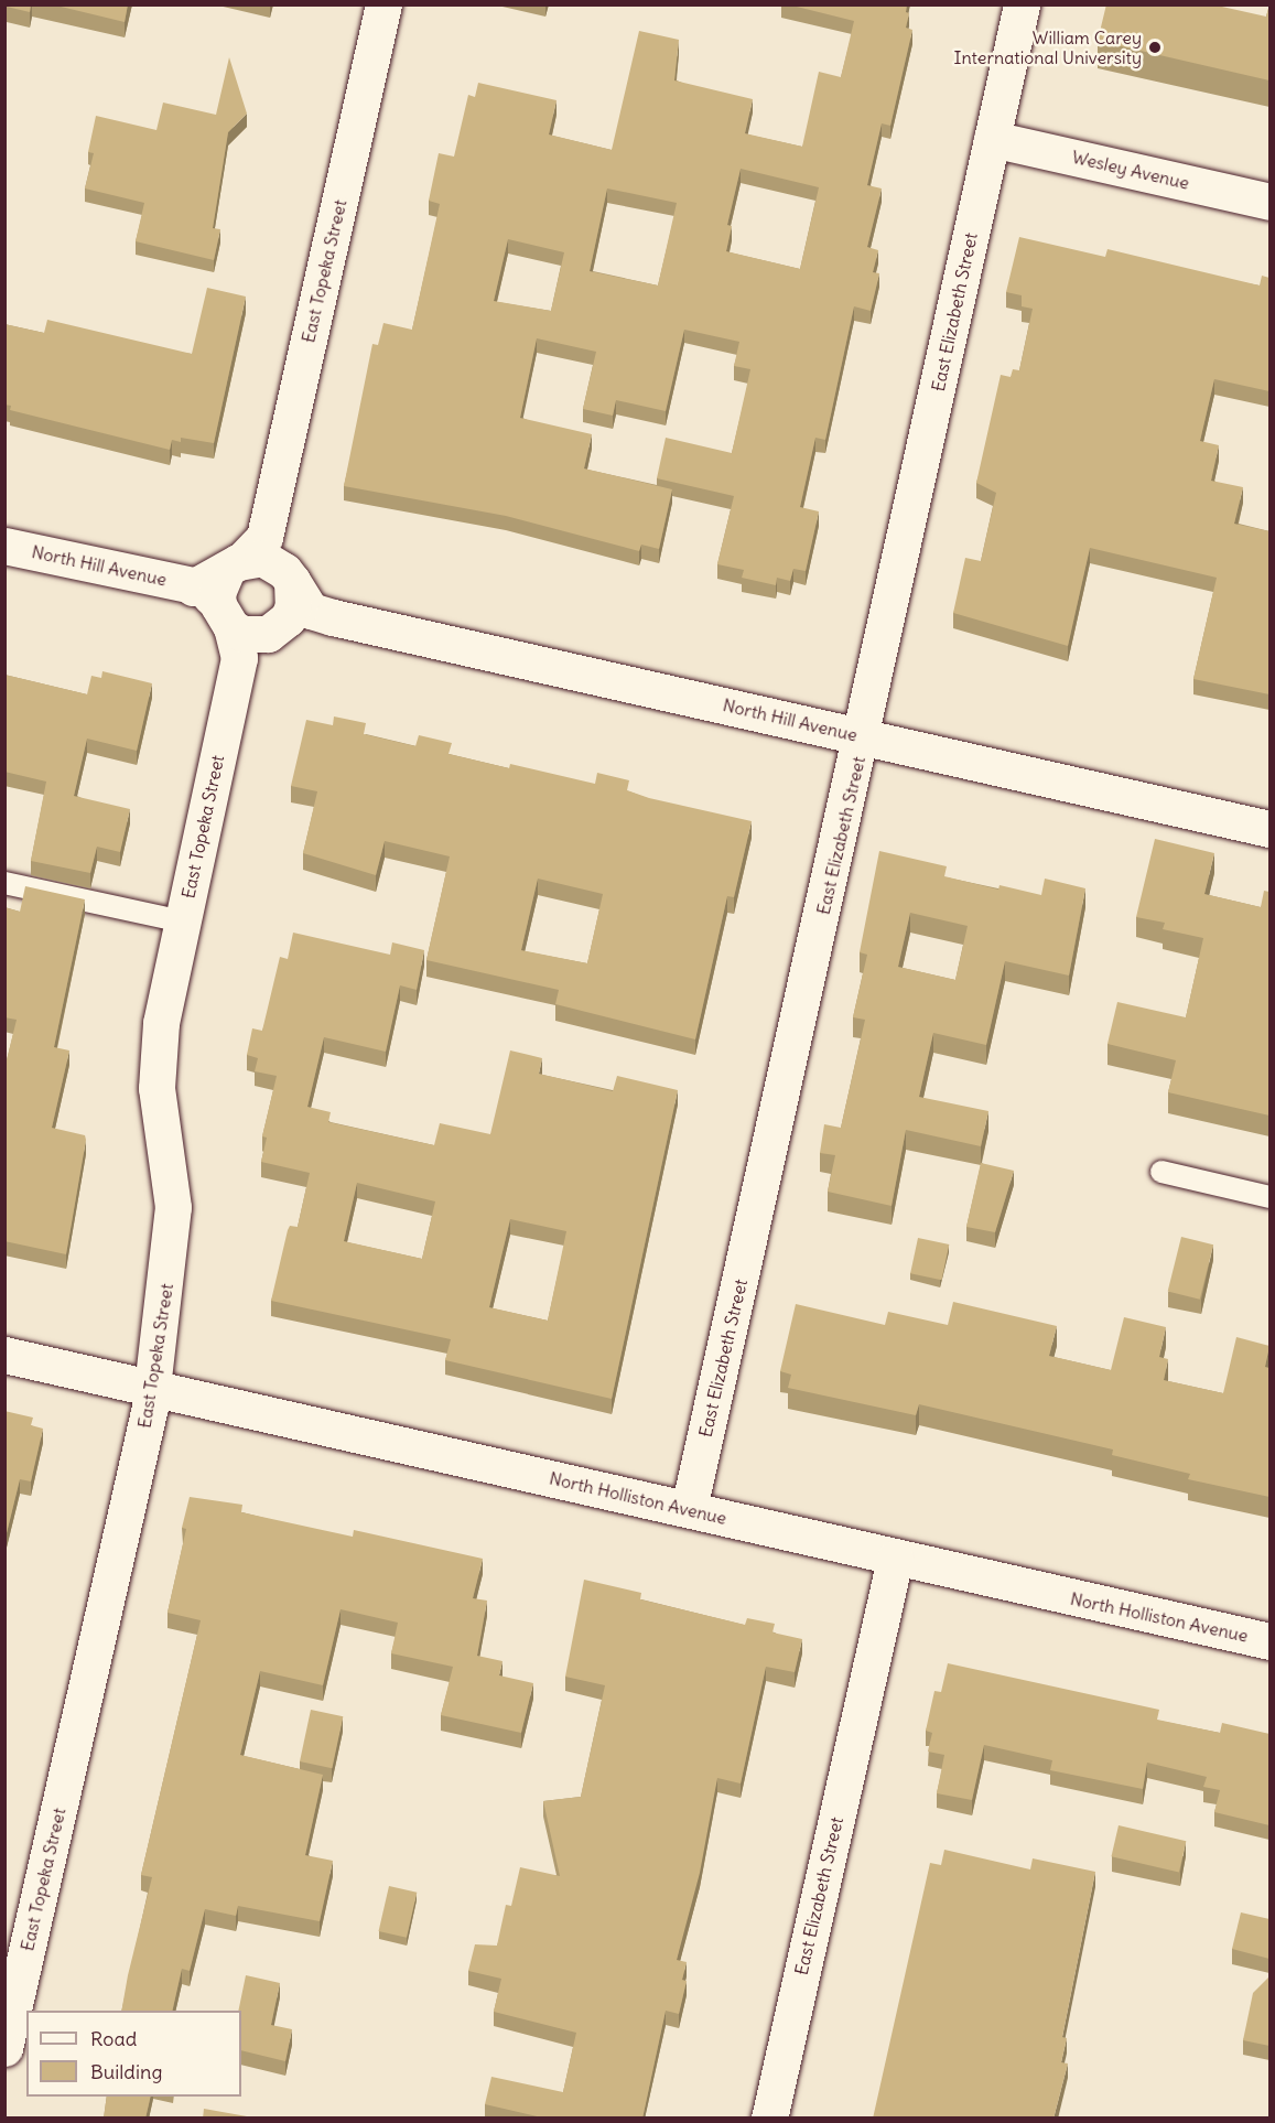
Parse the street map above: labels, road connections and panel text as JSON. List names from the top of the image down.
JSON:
{
  "streets": {
    "street": [
      "Wesley Avenue",
      "East Topeka Street",
      "East Elizabeth Street",
      "North Hill Avenue",
      "North Holliston Avenue"
    ]
  },
  "crossings": [
    ["Wesley Avenue", "East Elizabeth Street"],
    ["East Topeka Street", "North Hill Avenue"],
    ["East Topeka Street", "North Holliston Avenue"],
    ["East Elizabeth Street", "North Hill Avenue"],
    ["East Elizabeth Street", "North Holliston Avenue"]
  ],
  "places": ["William Carey International University"],
  "legend": ["Road", "Building"]
}
